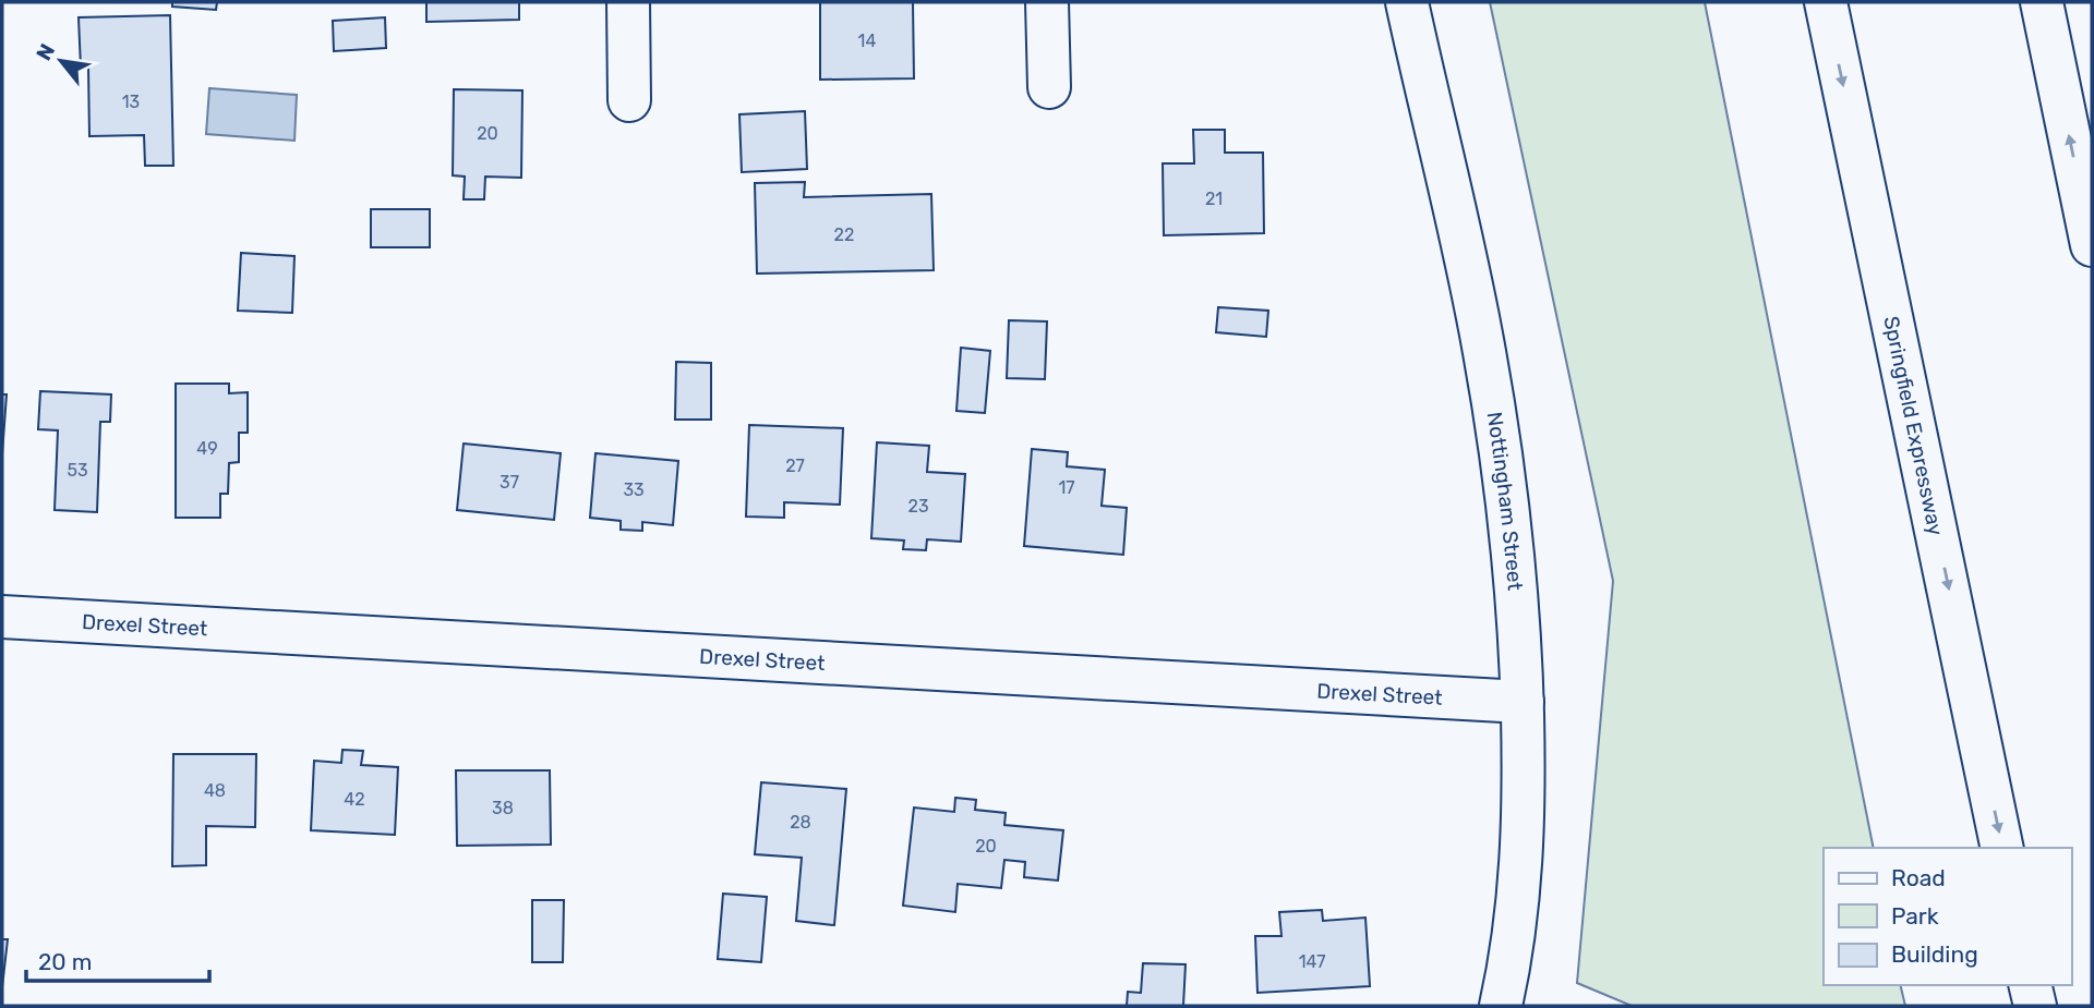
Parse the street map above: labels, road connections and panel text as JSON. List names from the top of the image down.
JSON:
{
  "streets": {
    "main road": ["Springfield Expressway", "Nottingham Street", "Drexel Street"]
  },
  "crossings": [
    ["Nottingham Street", "Drexel Street"]
  ],
  "one_way": ["Springfield Expressway"],
  "house_numbers": [
    "14",
    "13",
    "20",
    "21",
    "22",
    "49",
    "27",
    "53",
    "37",
    "17",
    "33",
    "23",
    "48",
    "42",
    "38",
    "28",
    "20",
    "147"
  ],
  "legend": ["Road", "Park", "Building"],
  "scale_bar": "20 m",
  "north": "top left"
}
